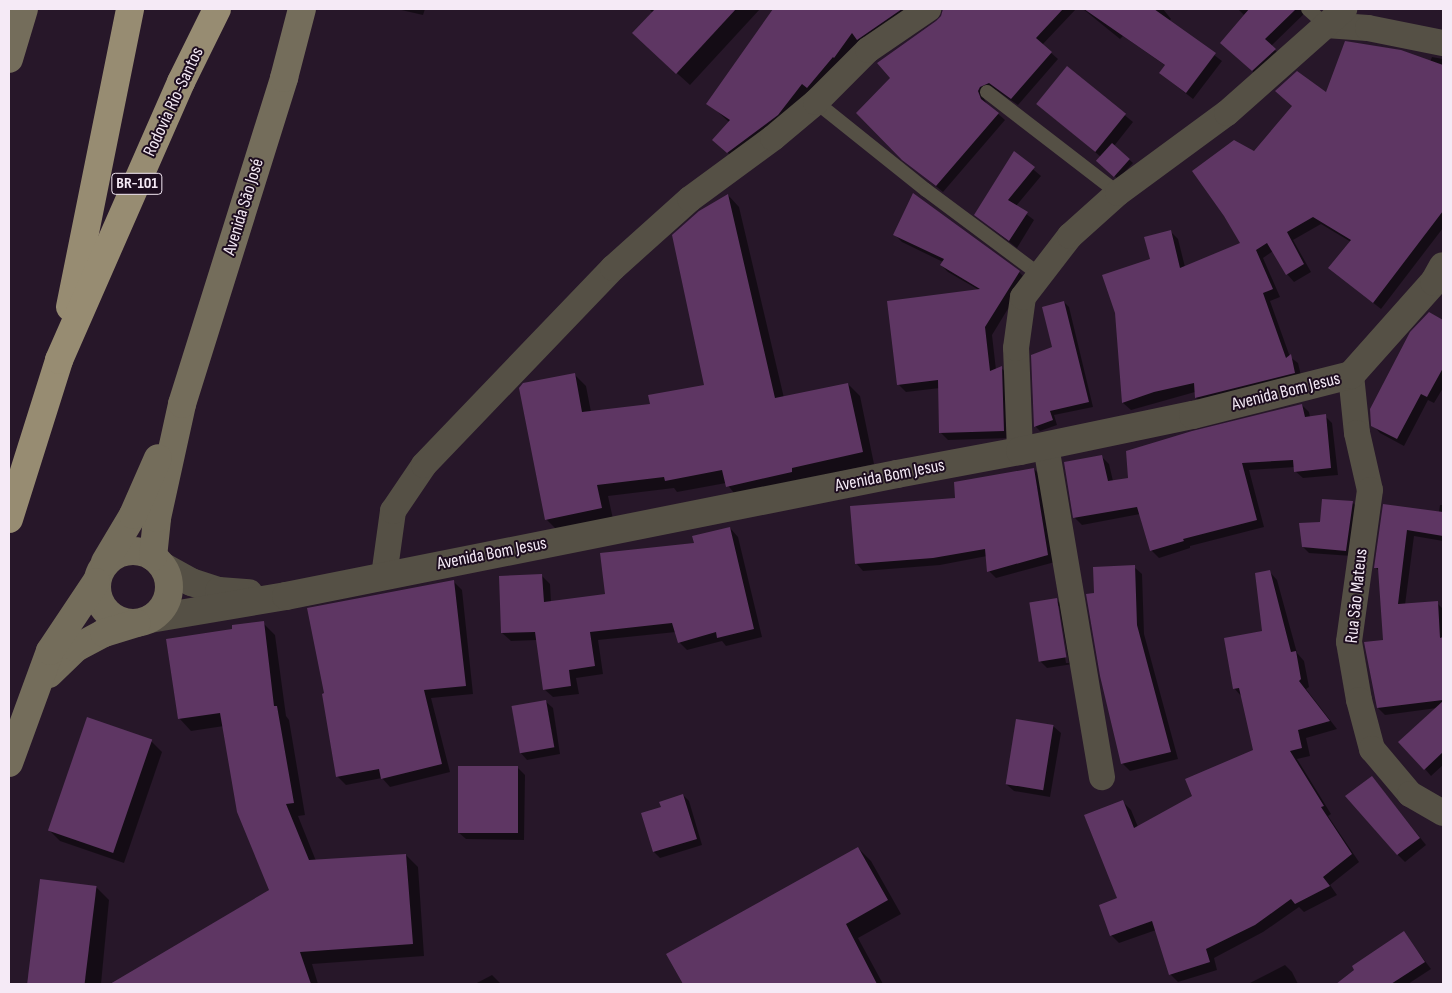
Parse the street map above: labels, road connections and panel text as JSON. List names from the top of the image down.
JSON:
{
  "streets": {
    "highway": ["Rodovia Rio-Santos", "BR-101"],
    "main road": ["Avenida São José"],
    "street": ["Avenida Bom Jesus", "Rua São Mateus"]
  },
  "crossings": [
    ["Avenida São José", "Avenida Bom Jesus"],
    ["Avenida Bom Jesus", "Rua São Mateus"]
  ]
}
